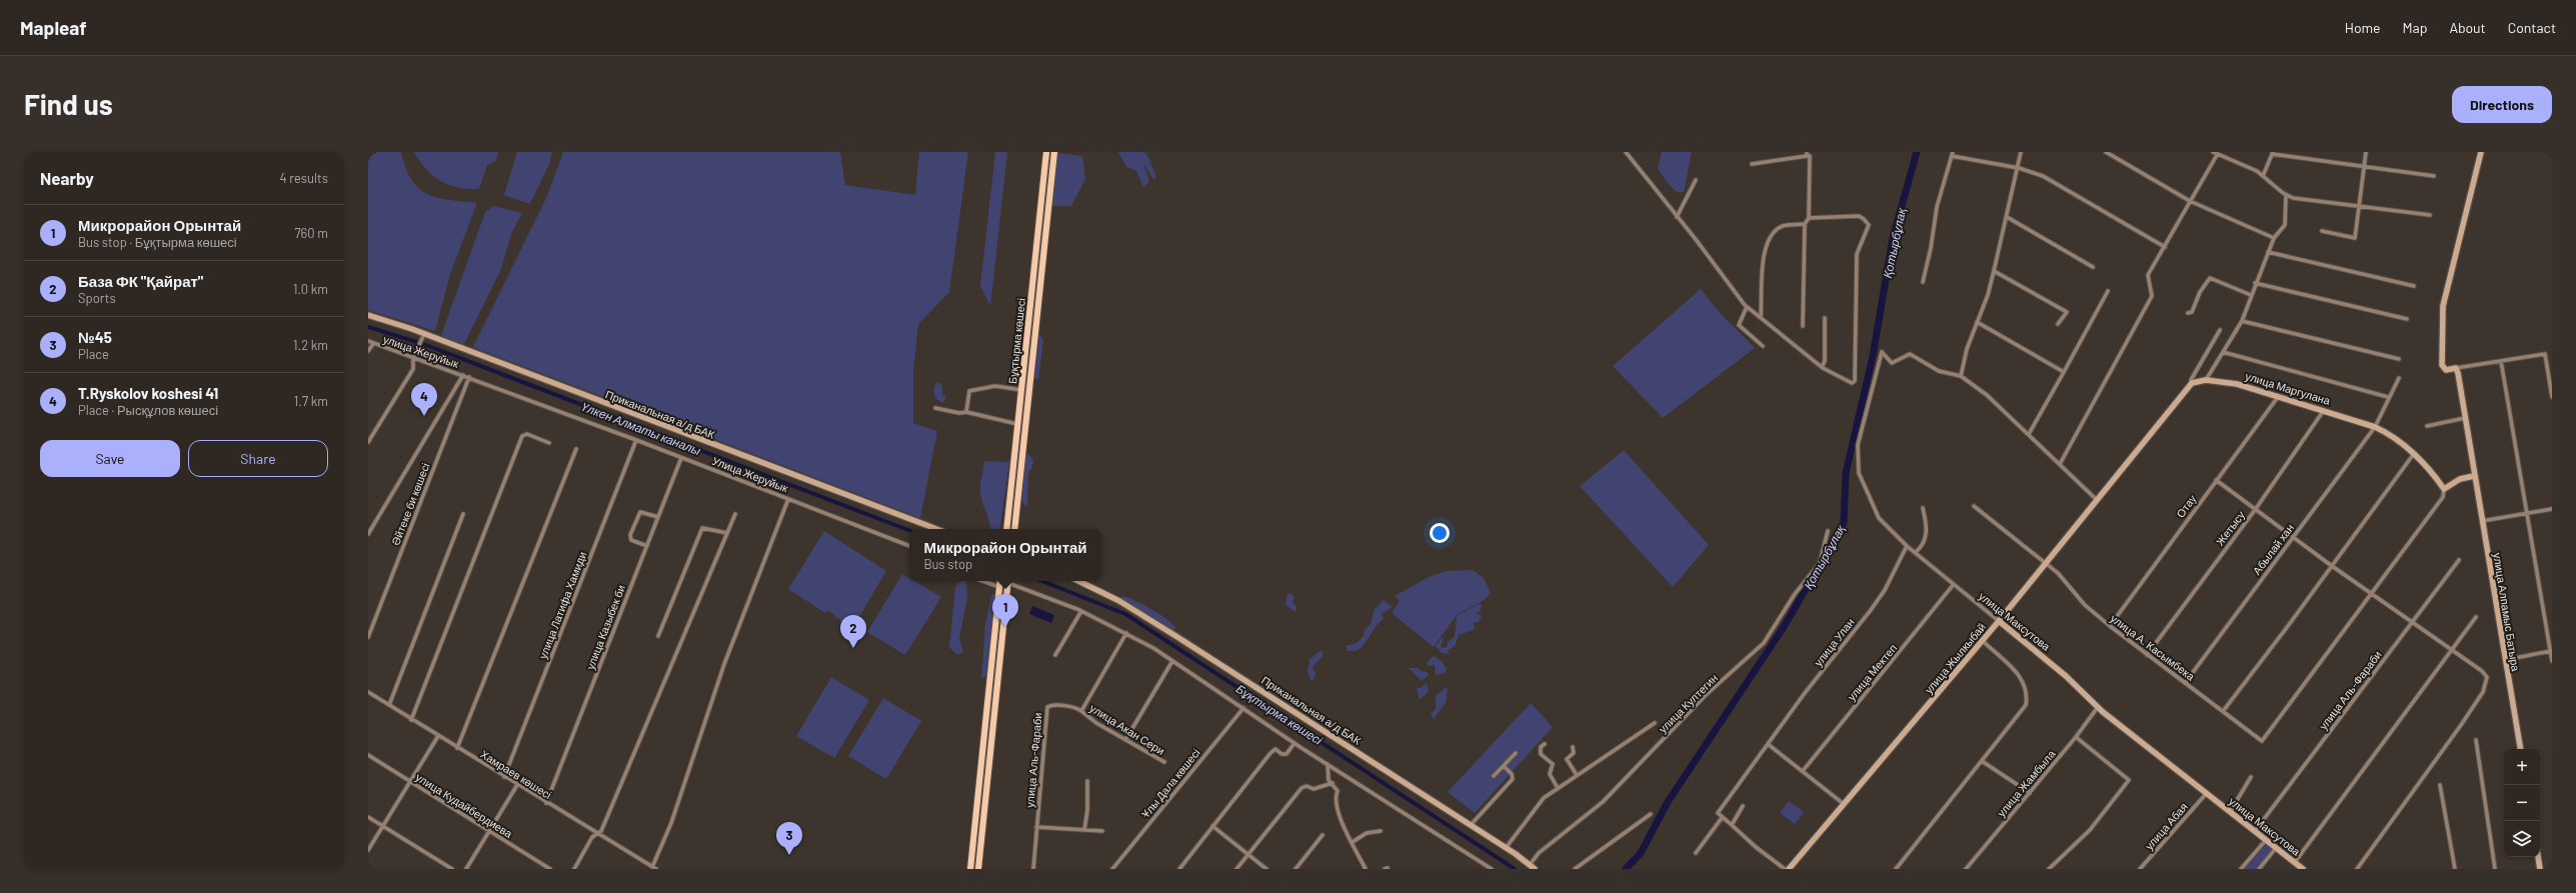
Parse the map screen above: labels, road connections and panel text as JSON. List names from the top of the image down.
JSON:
{
  "streets": {
    "main road": ["Бұқтырма көшесі"],
    "street": [
      "улица Жеруйык",
      "улица Маргулана",
      "Приканальная а/д БАК",
      "Улица Жеруйык",
      "Әйтеке би көшесі",
      "Отау",
      "Жетысу",
      "Абылай хан",
      "улица Латифа Хамиди",
      "улица Алпамыс Батыра",
      "улица Максутова",
      "улица Казыбек би",
      "улица Улан",
      "улица А. Касымбека",
      "улица Жылкыбай",
      "улица Мектеп",
      "улица Аль-Фараби",
      "улица Култегин",
      "улица Акан Сери",
      "Хамраев көшесі",
      "Ұлы Дала көшесі",
      "улица Жамбыла",
      "улица Кудайбердиева",
      "улица Абая"
    ]
  },
  "crossings": [
    ["улица Жеруйык", "Улица Жеруйык"],
    ["улица Жеруйык", "Әйтеке би көшесі"],
    ["улица Маргулана", "Отау"],
    ["улица Маргулана", "Жетысу"],
    ["улица Маргулана", "Абылай хан"],
    ["улица Маргулана", "улица Жылкыбай"],
    ["Приканальная а/д БАК", "улица Култегин"],
    ["Улица Жеруйык", "Әйтеке би көшесі"],
    ["Улица Жеруйык", "улица Латифа Хамиди"],
    ["Улица Жеруйык", "улица Казыбек би"],
    ["Отау", "улица А. Касымбека"],
    ["Жетысу", "улица А. Касымбека"],
    ["Абылай хан", "улица А. Касымбека"],
    ["улица Латифа Хамиди", "Хамраев көшесі"],
    ["улица Максутова", "улица Улан"],
    ["улица Максутова", "улица Жылкыбай"],
    ["улица Максутова", "улица Мектеп"],
    ["улица Максутова", "улица Аль-Фараби"],
    ["улица Максутова", "улица Жамбыла"],
    ["улица Максутова", "улица Абая"],
    ["улица Казыбек би", "Хамраев көшесі"],
    ["улица А. Касымбека", "улица Жылкыбай"],
    ["улица Аль-Фараби", "улица Акан Сери"]
  ],
  "water": ["Қотырбұлақ", "Үлкен Алматы каналы", "Бұқтырма көшесі"],
  "page": {
    "header": "Mapleaf",
    "nav": [
      "Home",
      "Map",
      "About",
      "Contact"
    ],
    "buttons": [
      "Directions",
      ["Save", "Share"]
    ],
    "title": "Find us",
    "heading": ["Nearby", "4 results"],
    "list": [
      {
        "mark": "1",
        "name": "Микрорайон Орынтай",
        "note": "Bus stop · Бұқтырма көшесі",
        "value": "760 m"
      },
      {
        "mark": "2",
        "name": "База ФК \"Қайрат\"",
        "note": "Sports",
        "value": "1.0 km"
      },
      {
        "mark": "3",
        "name": "№45",
        "note": "Place",
        "value": "1.2 km"
      },
      {
        "mark": "4",
        "name": "T.Ryskolov koshesi 41",
        "note": "Place · Рысқұлов көшесі",
        "value": "1.7 km"
      }
    ],
    "pins": [
      "4",
      "1",
      "2",
      "3"
    ],
    "popup": ["Микрорайон Орынтай", "Bus stop"],
    "map_buttons": ["+", "−"]
  }
}
